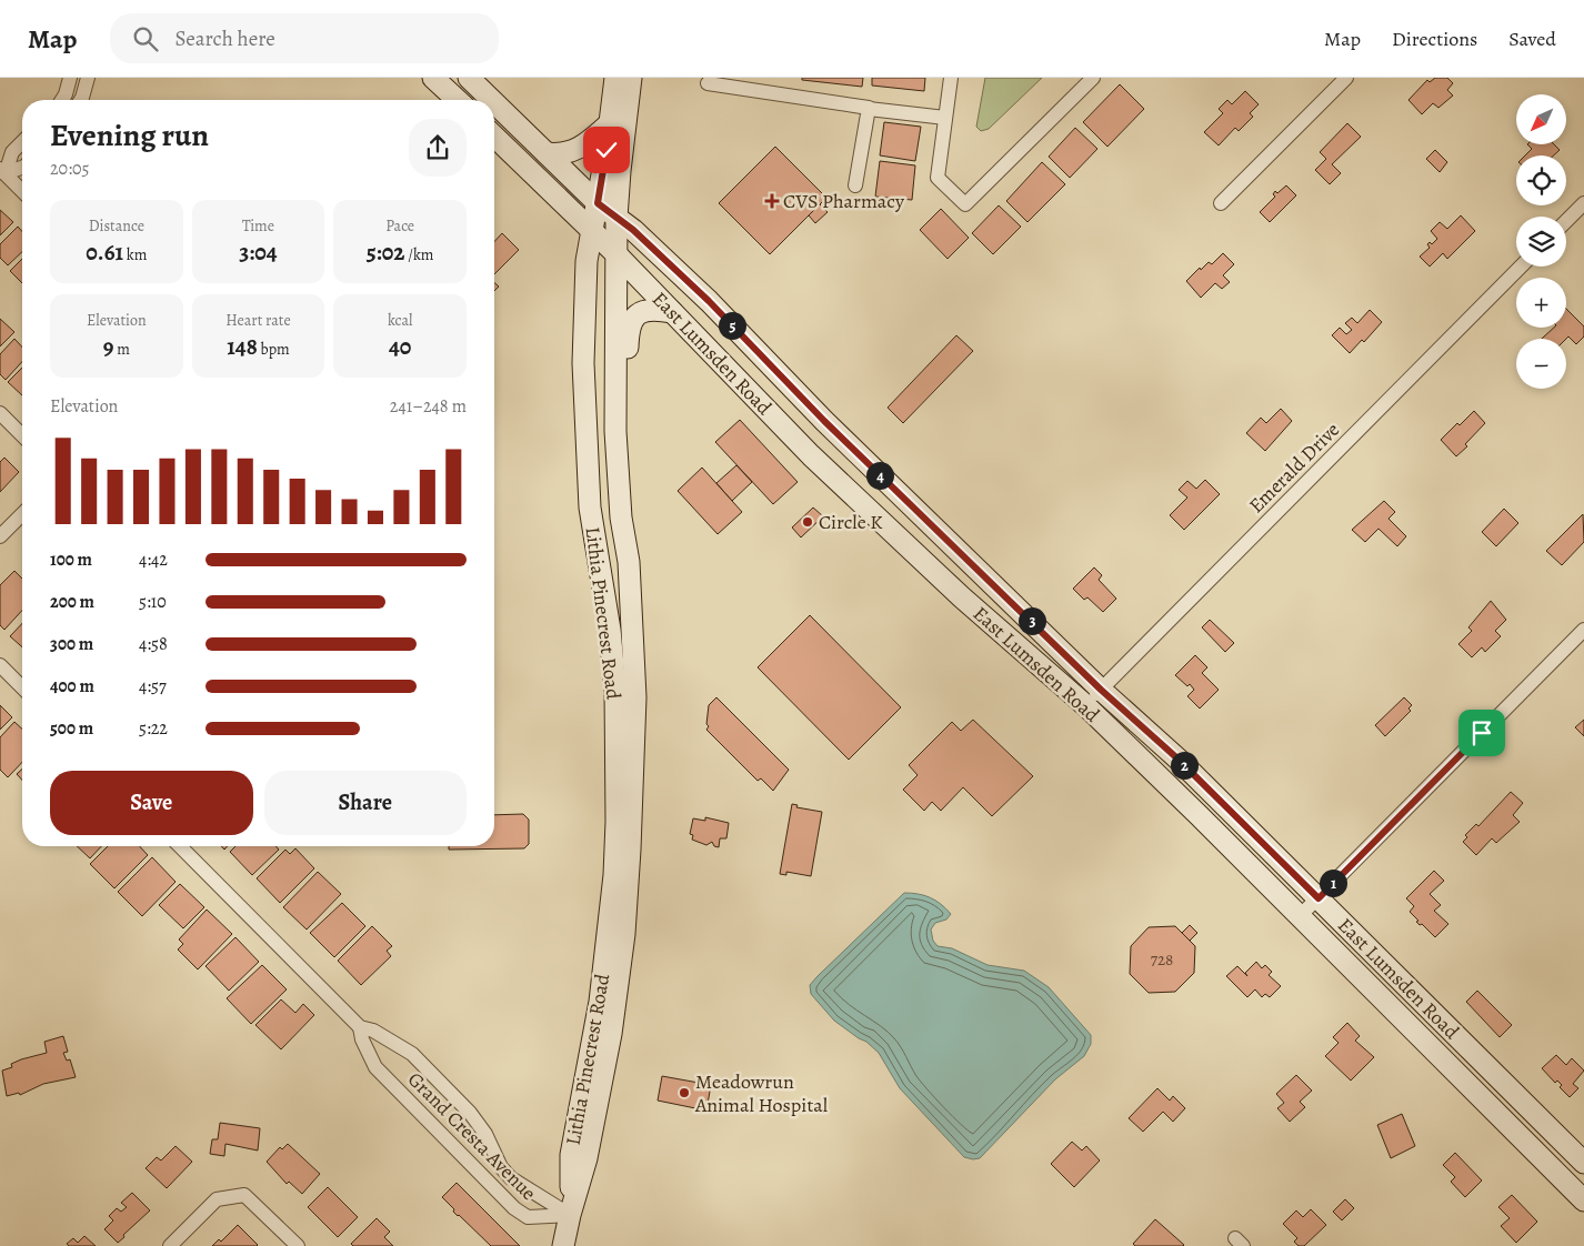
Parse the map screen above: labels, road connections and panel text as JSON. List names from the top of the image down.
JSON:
{
  "streets": {
    "main road": ["East Lumsden Road", "Lithia Pinecrest Road"],
    "street": ["Emerald Drive", "Grand Cresta Avenue"]
  },
  "crossings": [
    ["East Lumsden Road", "Emerald Drive"],
    ["East Lumsden Road", "Lithia Pinecrest Road"],
    ["Lithia Pinecrest Road", "Grand Cresta Avenue"]
  ],
  "places": {
    "health": ["CVS Pharmacy"],
    "other": ["Circle K", "Meadowrun Animal Hospital"]
  },
  "house_numbers": ["728"],
  "north": "bottom left",
  "page": {
    "header": "Map",
    "search": "Search here",
    "nav": ["Map", "Directions", "Saved"],
    "map_buttons": ["+", "−"],
    "heading": ["Evening run", "20:05"],
    "stats": [
      ["Distance", "0.61 km"],
      ["Time", "3:04"],
      ["Pace", "5:02 /km"],
      ["Elevation", "9 m"],
      ["Heart rate", "148 bpm"],
      ["kcal", "40"]
    ],
    "pins": [
      "5",
      "4",
      "3",
      "2",
      "1"
    ],
    "chart": ["Elevation", "241–248 m"],
    "list": [
      {
        "name": "100 m",
        "note": "4:42"
      },
      {
        "name": "200 m",
        "note": "5:10"
      },
      {
        "name": "300 m",
        "note": "4:58"
      },
      {
        "name": "400 m",
        "note": "4:57"
      },
      {
        "name": "500 m",
        "note": "5:22"
      }
    ],
    "buttons": ["Save", "Share"]
  }
}
